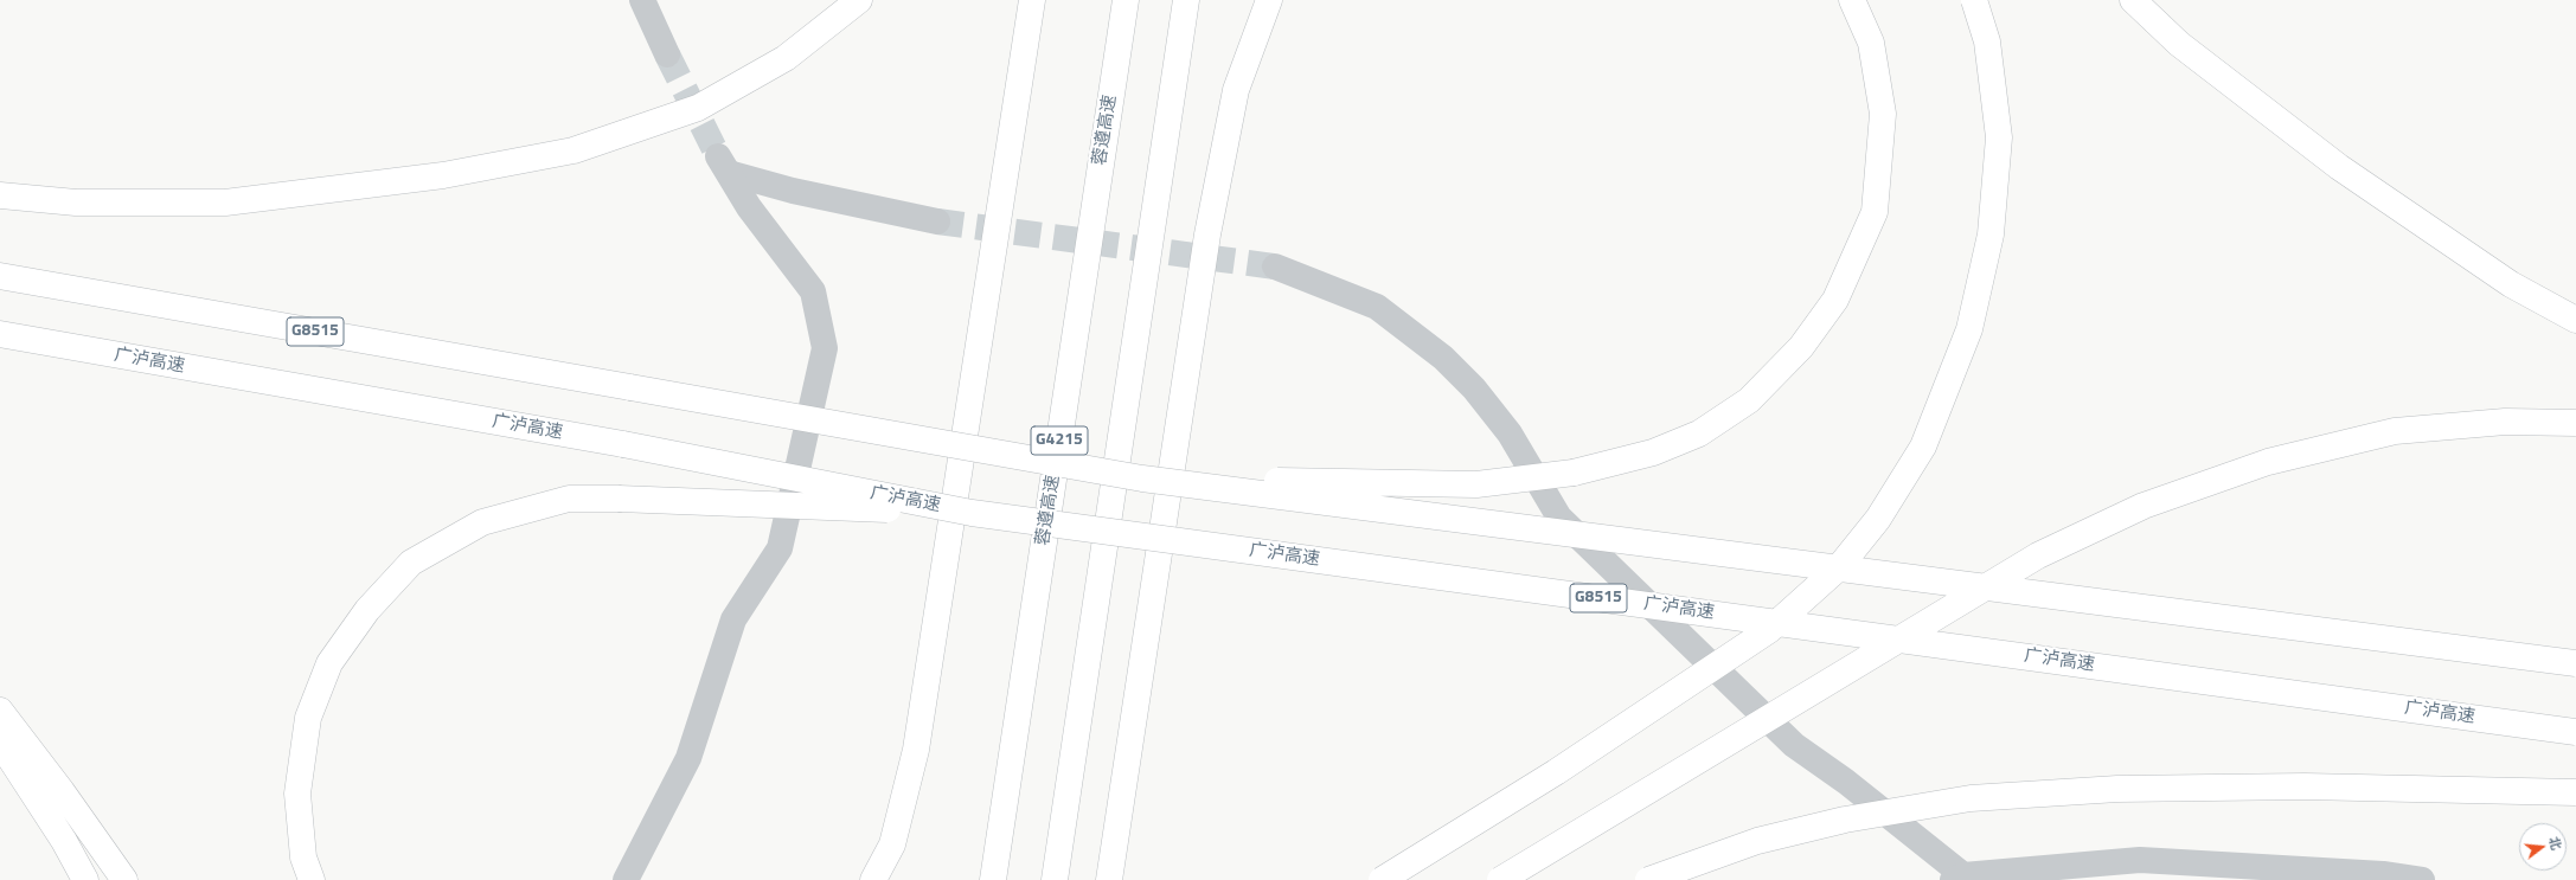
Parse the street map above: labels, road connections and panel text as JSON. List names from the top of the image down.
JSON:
{
  "streets": {
    "highway": [
      "蓉遵高速",
      "G8515",
      "广泸高速",
      "G4215"
    ]
  },
  "north": "right"
}
